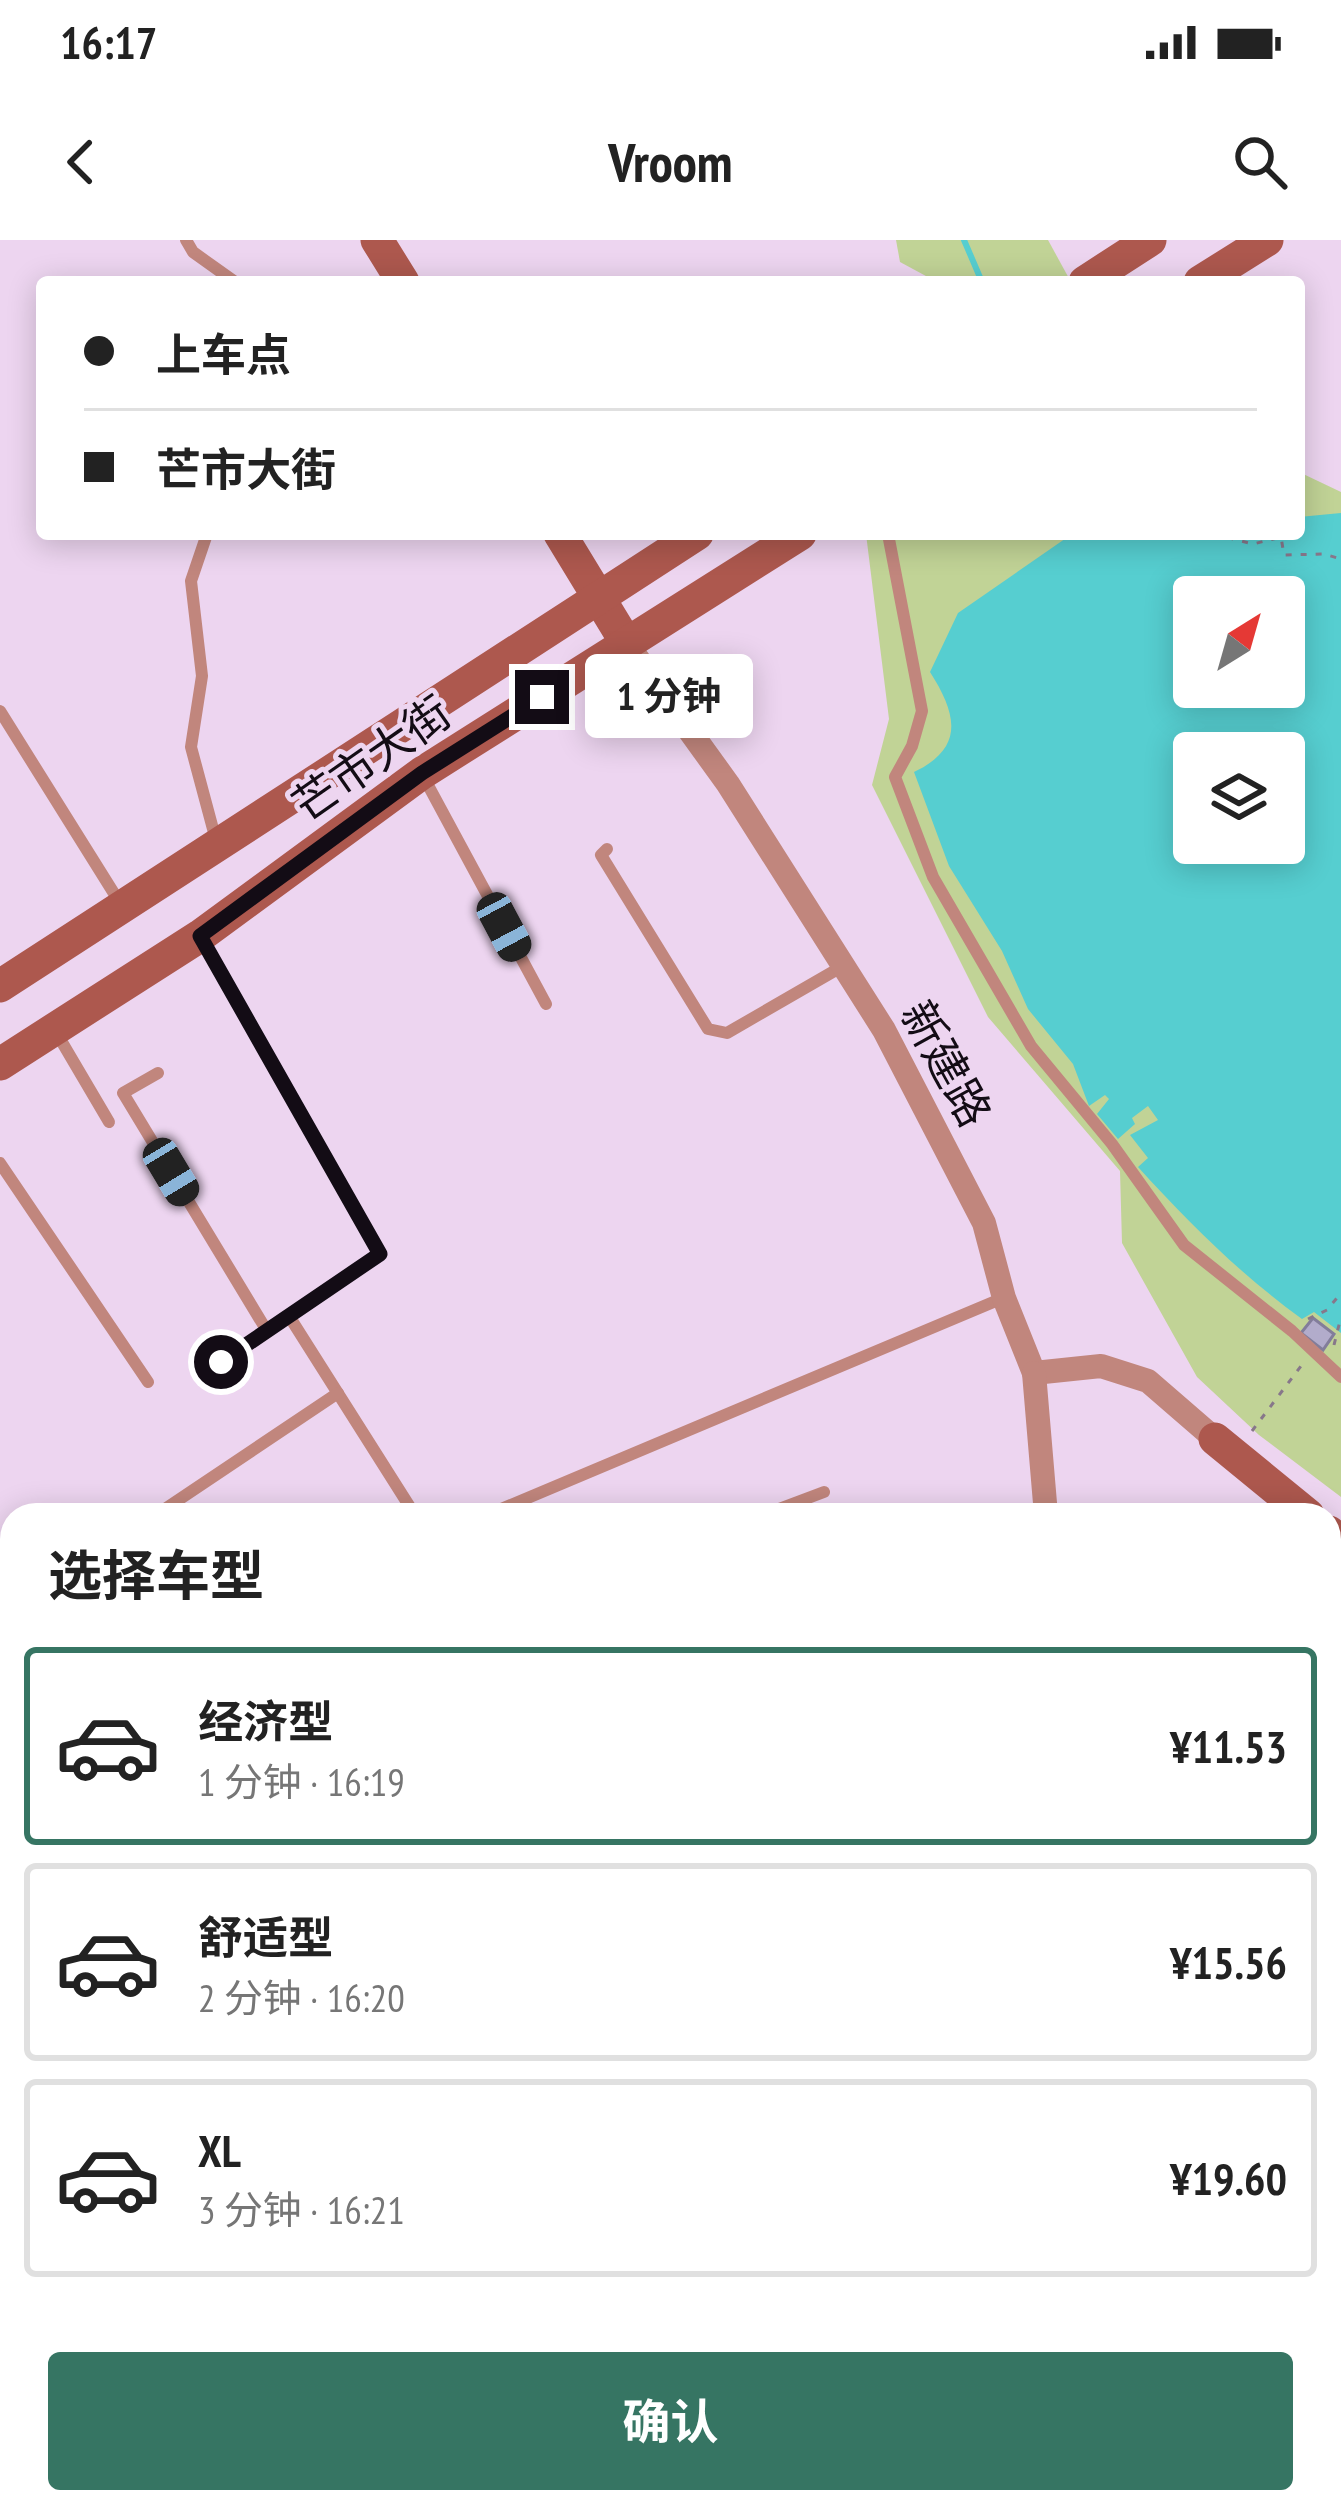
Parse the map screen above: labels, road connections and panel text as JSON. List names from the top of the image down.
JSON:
{
  "streets": {
    "main road": ["芒市大街"],
    "street": ["新建路"]
  },
  "crossings": [
    ["芒市大街", "新建路"]
  ],
  "north": "top right",
  "page": {
    "status": "16:17",
    "header": "Vroom",
    "banner": ["上车点", "芒市大街"],
    "bubble": "1 分钟",
    "heading": "选择车型",
    "list": [
      {
        "name": "经济型",
        "note": "1 分钟 · 16:19",
        "value": "¥11.53"
      },
      {
        "name": "舒适型",
        "note": "2 分钟 · 16:20",
        "value": "¥15.56"
      },
      {
        "name": "XL",
        "note": "3 分钟 · 16:21",
        "value": "¥19.60"
      }
    ],
    "buttons": "确认"
  }
}
